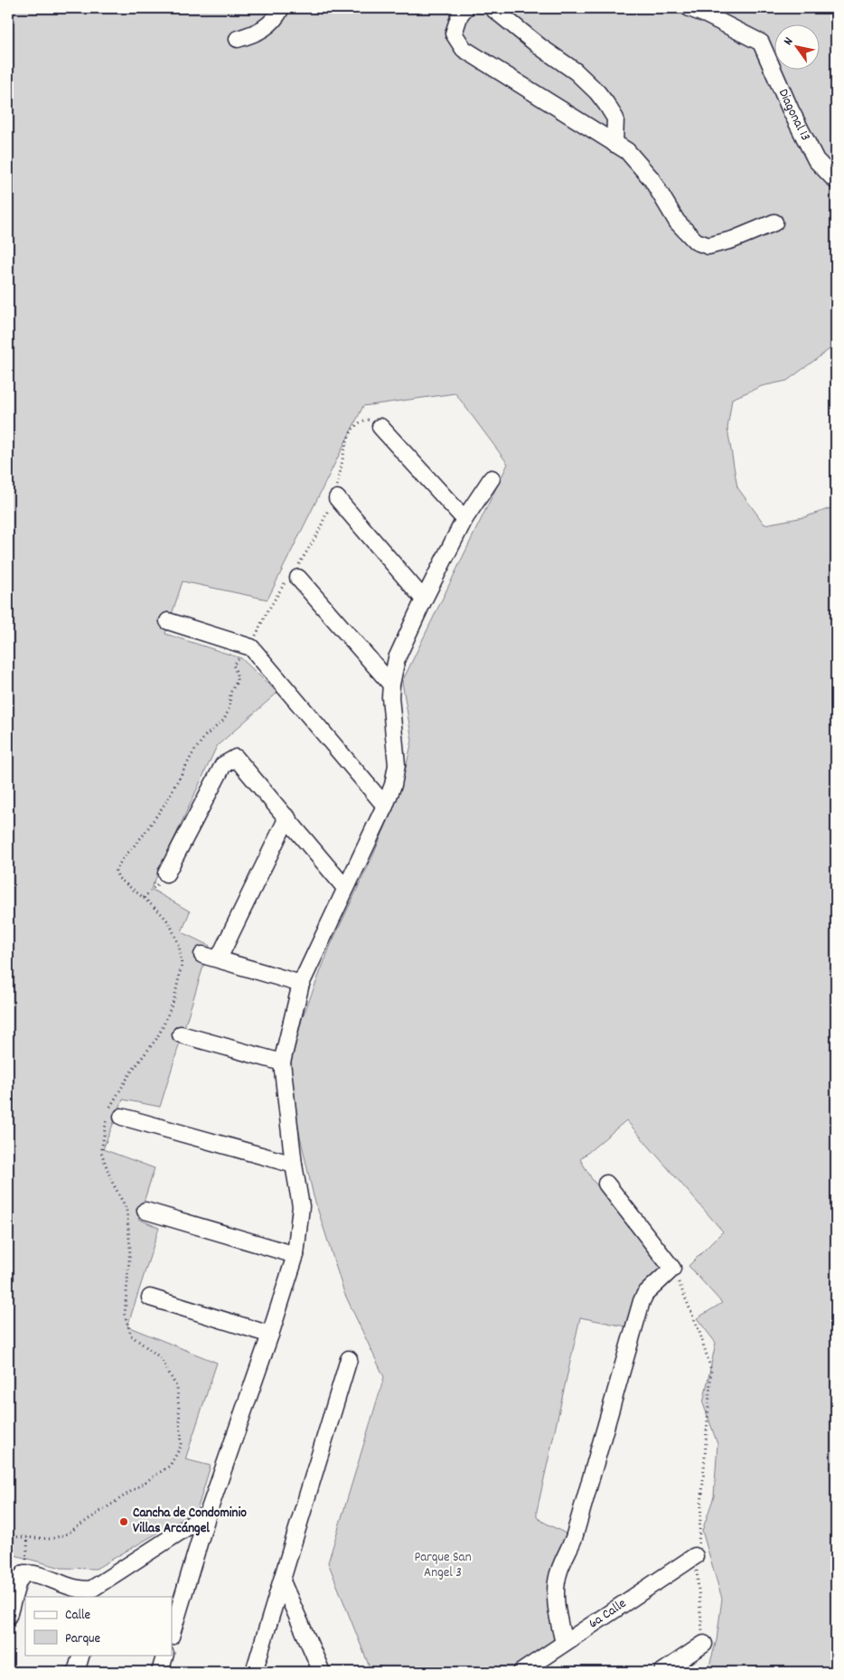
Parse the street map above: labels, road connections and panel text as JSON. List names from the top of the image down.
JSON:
{
  "streets": {
    "street": ["Diagonal 13", "6a Calle"]
  },
  "parks": ["Parque San Angel 3"],
  "places": ["Cancha de Condominio Villas Arcángel"],
  "legend": ["Calle", "Parque"],
  "north": "top left"
}
